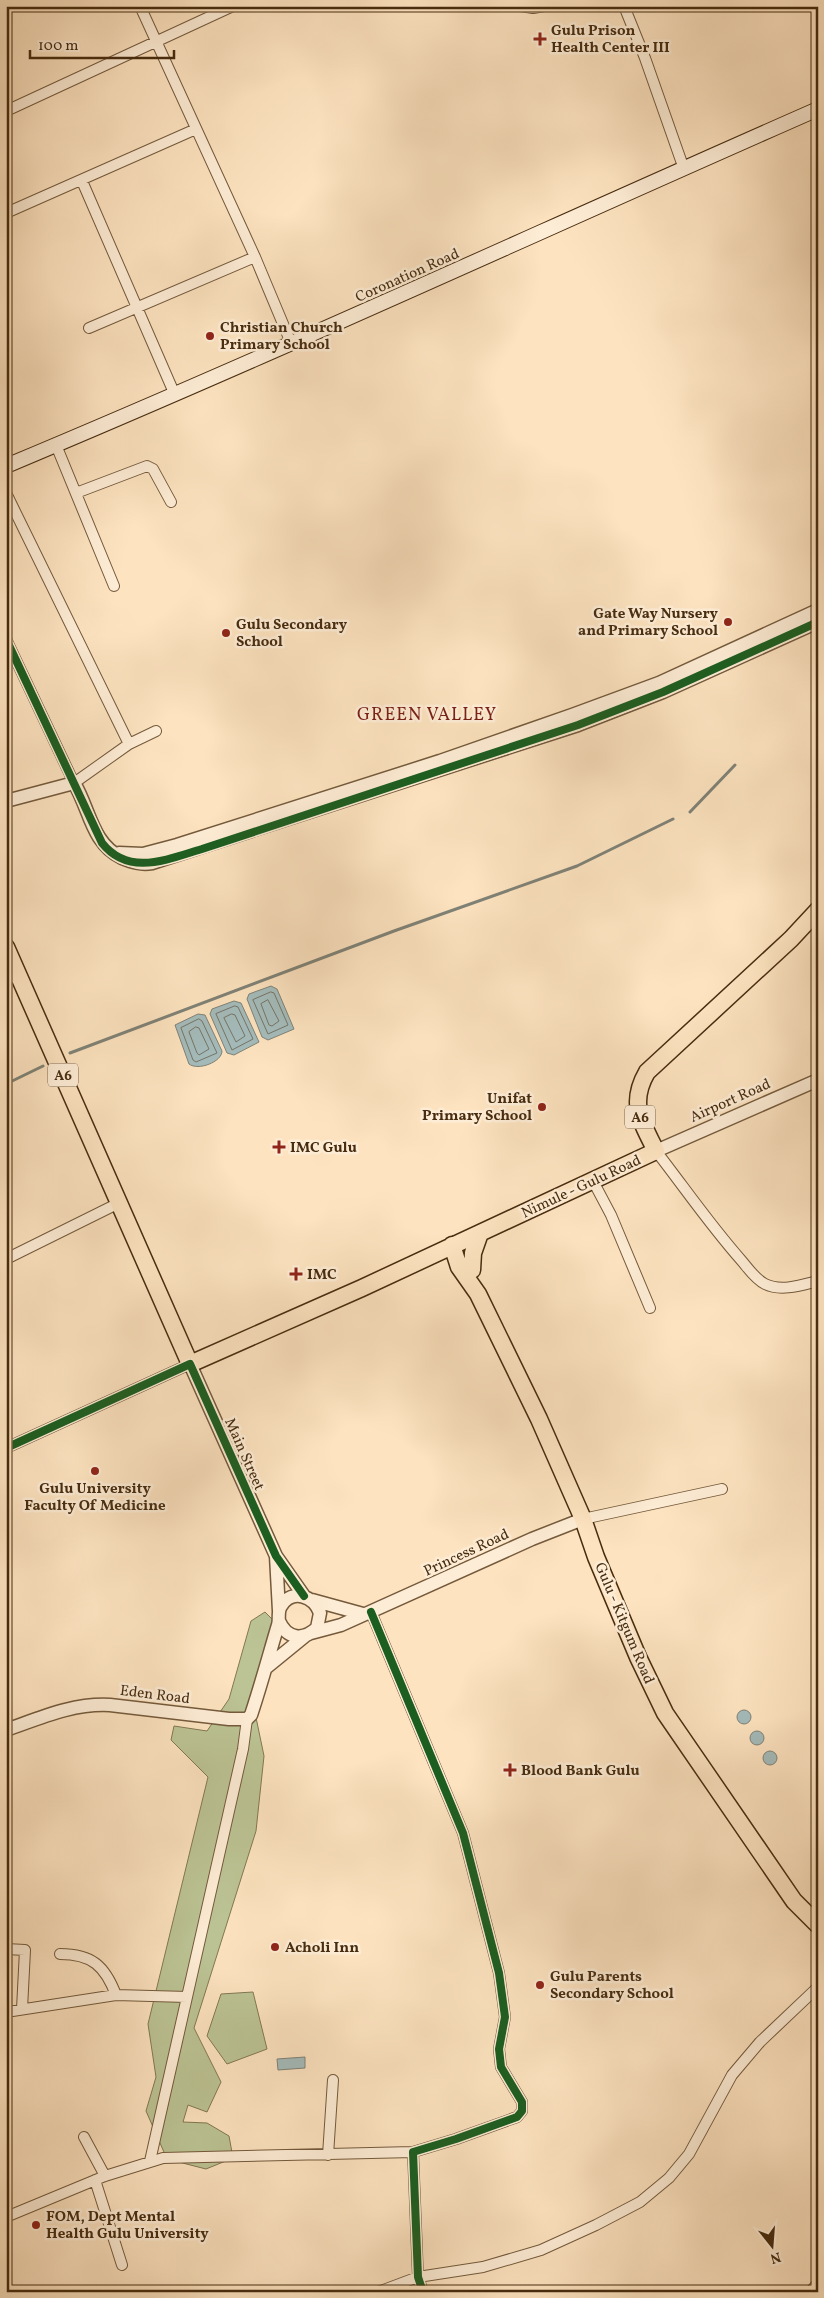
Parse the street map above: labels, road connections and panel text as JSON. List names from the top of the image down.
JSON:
{
  "streets": {
    "main road": [
      "Coronation Road",
      "A6",
      "Nimule - Gulu Road",
      "Main Street",
      "Gulu - Kitgum Road"
    ],
    "street": ["Airport Road", "Princess Road", "Eden Road"]
  },
  "crossings": [
    ["A6", "Nimule - Gulu Road"],
    ["A6", "Main Street"],
    ["Airport Road", "Nimule - Gulu Road"],
    ["Nimule - Gulu Road", "Gulu - Kitgum Road"],
    ["Princess Road", "Gulu - Kitgum Road"]
  ],
  "districts": ["GREEN VALLEY"],
  "places": {
    "health": [
      "Gulu Prison Health Center III",
      "IMC Gulu",
      "IMC",
      "Blood Bank Gulu"
    ],
    "other": [
      "Christian Church Primary School",
      "Gate Way Nursery and Primary School",
      "Gulu Secondary School",
      "Unifat Primary School",
      "Gulu University Faculty Of Medicine",
      "Acholi Inn",
      "Gulu Parents Secondary School",
      "FOM, Dept Mental Health Gulu University"
    ]
  },
  "scale_bar": "100 m",
  "north": "bottom"
}
